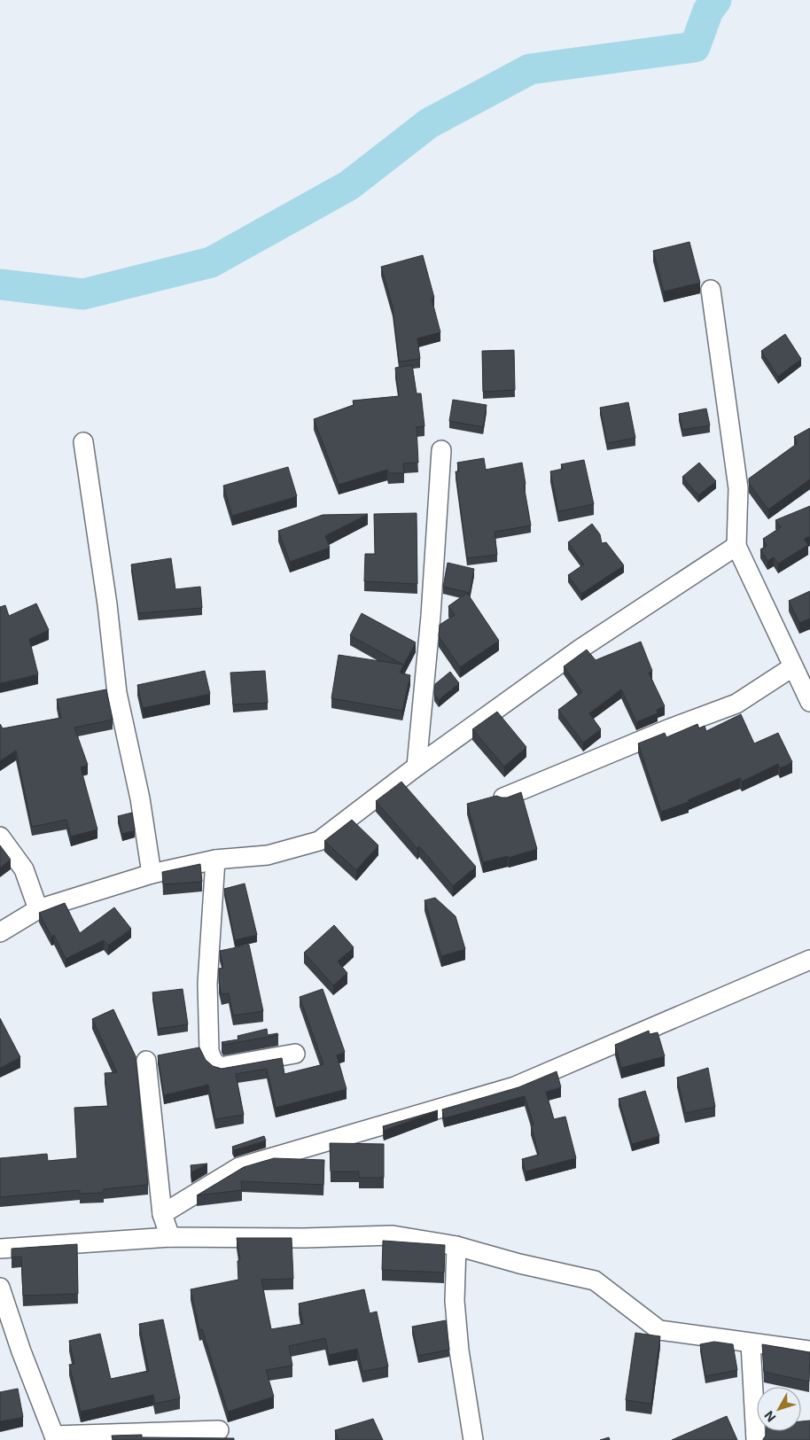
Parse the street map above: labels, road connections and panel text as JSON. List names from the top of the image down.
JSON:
{
  "north": "bottom left"
}
